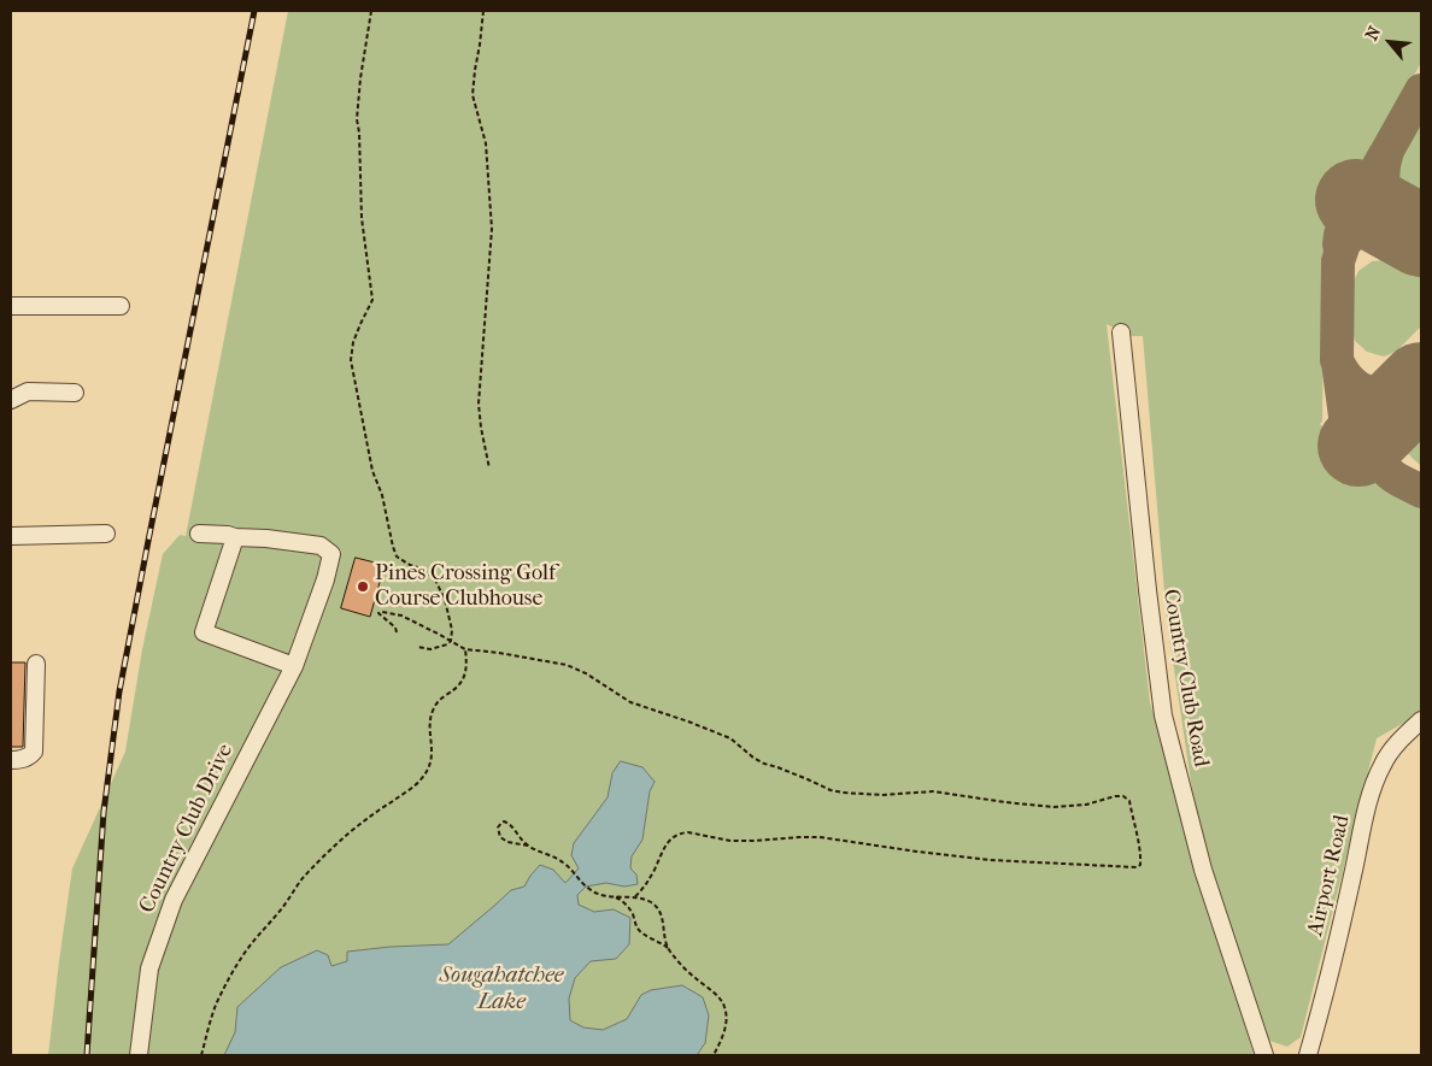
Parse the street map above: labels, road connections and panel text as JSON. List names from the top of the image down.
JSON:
{
  "streets": {
    "street": ["Country Club Road", "Country Club Drive", "Airport Road"]
  },
  "water": ["Sougahatchee Lake"],
  "places": ["Pines Crossing Golf Course Clubhouse"],
  "north": "top left"
}
